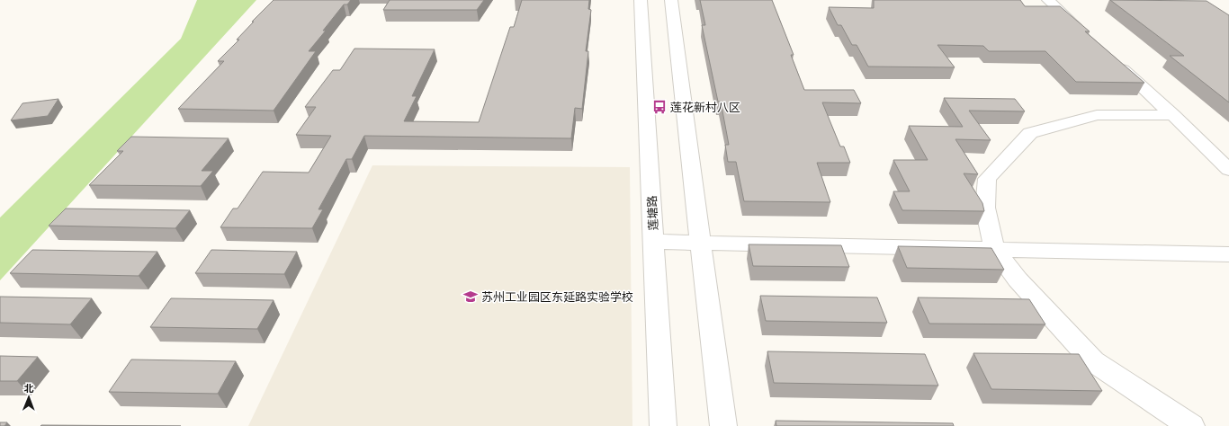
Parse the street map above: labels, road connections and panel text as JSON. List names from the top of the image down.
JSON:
{
  "streets": {
    "street": ["莲塘路"]
  },
  "places": {
    "bus stop": ["莲花新村八区"],
    "school or university": ["苏州工业园区东延路实验学校"]
  },
  "north": "top"
}
